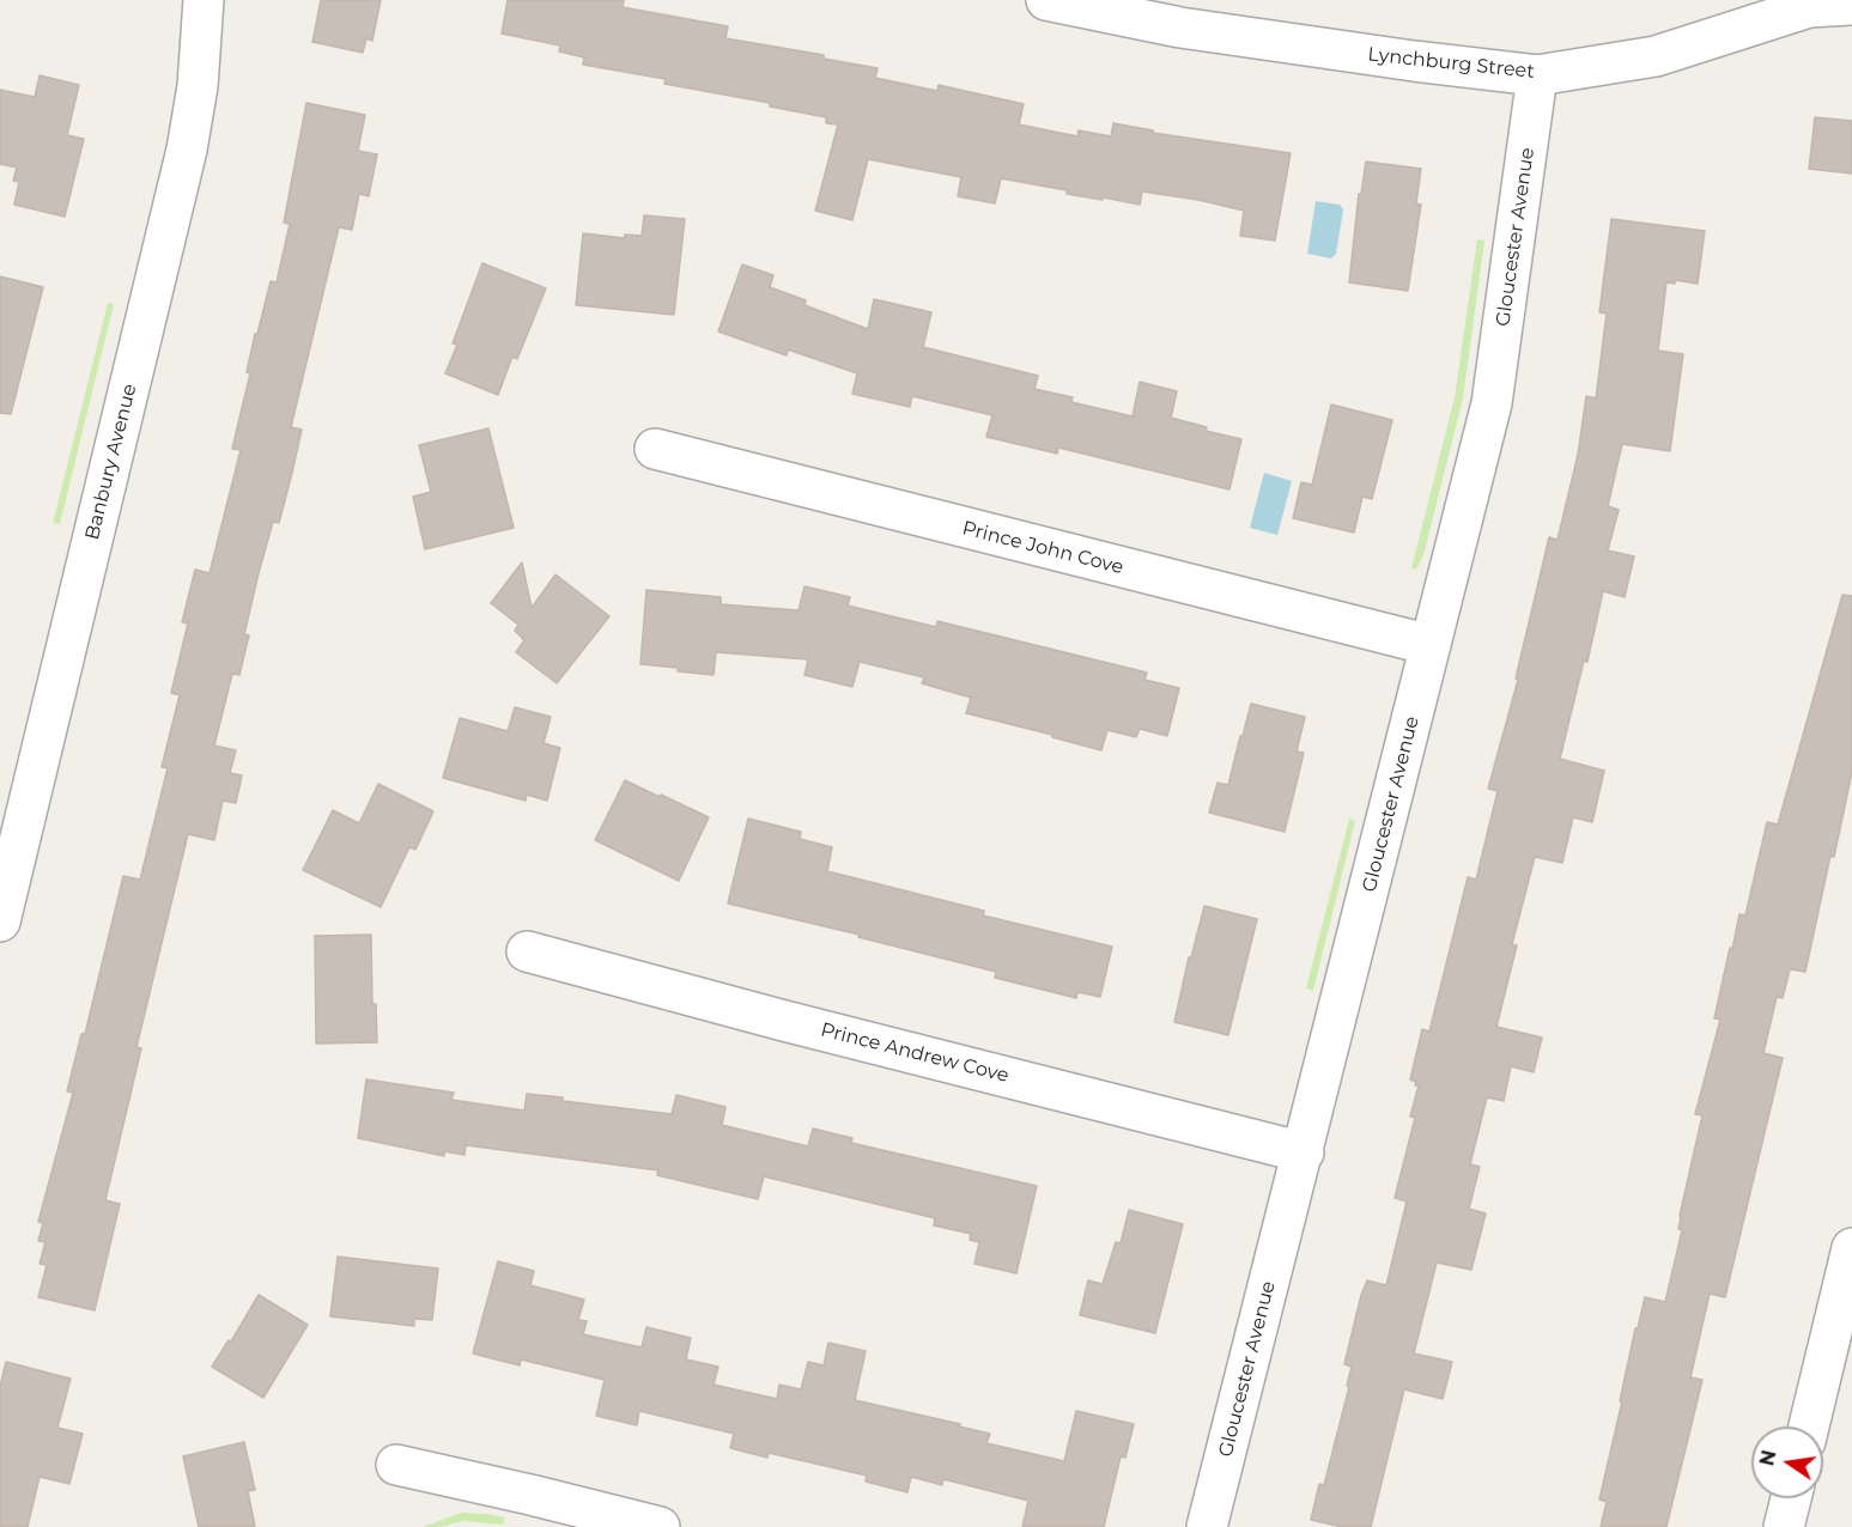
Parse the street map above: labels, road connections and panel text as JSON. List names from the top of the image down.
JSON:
{
  "streets": {
    "street": [
      "Lynchburg Street",
      "Gloucester Avenue",
      "Banbury Avenue",
      "Prince John Cove",
      "Prince Andrew Cove"
    ]
  },
  "crossings": [
    ["Lynchburg Street", "Gloucester Avenue"],
    ["Gloucester Avenue", "Prince John Cove"],
    ["Gloucester Avenue", "Prince Andrew Cove"]
  ],
  "north": "left"
}
